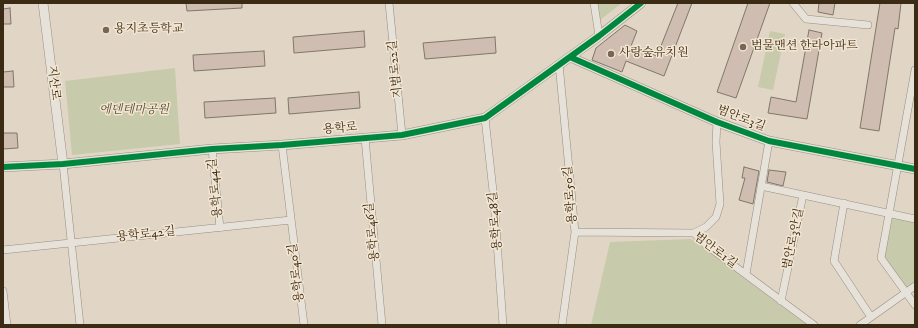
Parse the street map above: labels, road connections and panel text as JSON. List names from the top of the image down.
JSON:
{
  "streets": {
    "street": [
      "지범로22길",
      "지산로",
      "범안로3길",
      "용학로",
      "용학로44길",
      "용학로50길",
      "용학로48길",
      "용학로46길",
      "용학로42길",
      "범안로3안길",
      "범안로1길",
      "용학로40길"
    ]
  },
  "crossings": [
    ["지범로22길", "용학로"],
    ["지산로", "용학로"],
    ["범안로3길", "용학로"],
    ["범안로3길", "범안로1길"],
    ["용학로", "용학로44길"],
    ["용학로", "용학로50길"],
    ["용학로", "용학로48길"],
    ["용학로", "용학로46길"],
    ["용학로", "용학로40길"],
    ["용학로44길", "용학로42길"],
    ["용학로44길", "용학로40길"],
    ["용학로50길", "범안로1길"],
    ["범안로3안길", "범안로1길"]
  ],
  "parks": ["에덴테마공원"],
  "places": ["용지초등학교", "범물맨션 한라아파트", "사랑숲유치원"]
}
